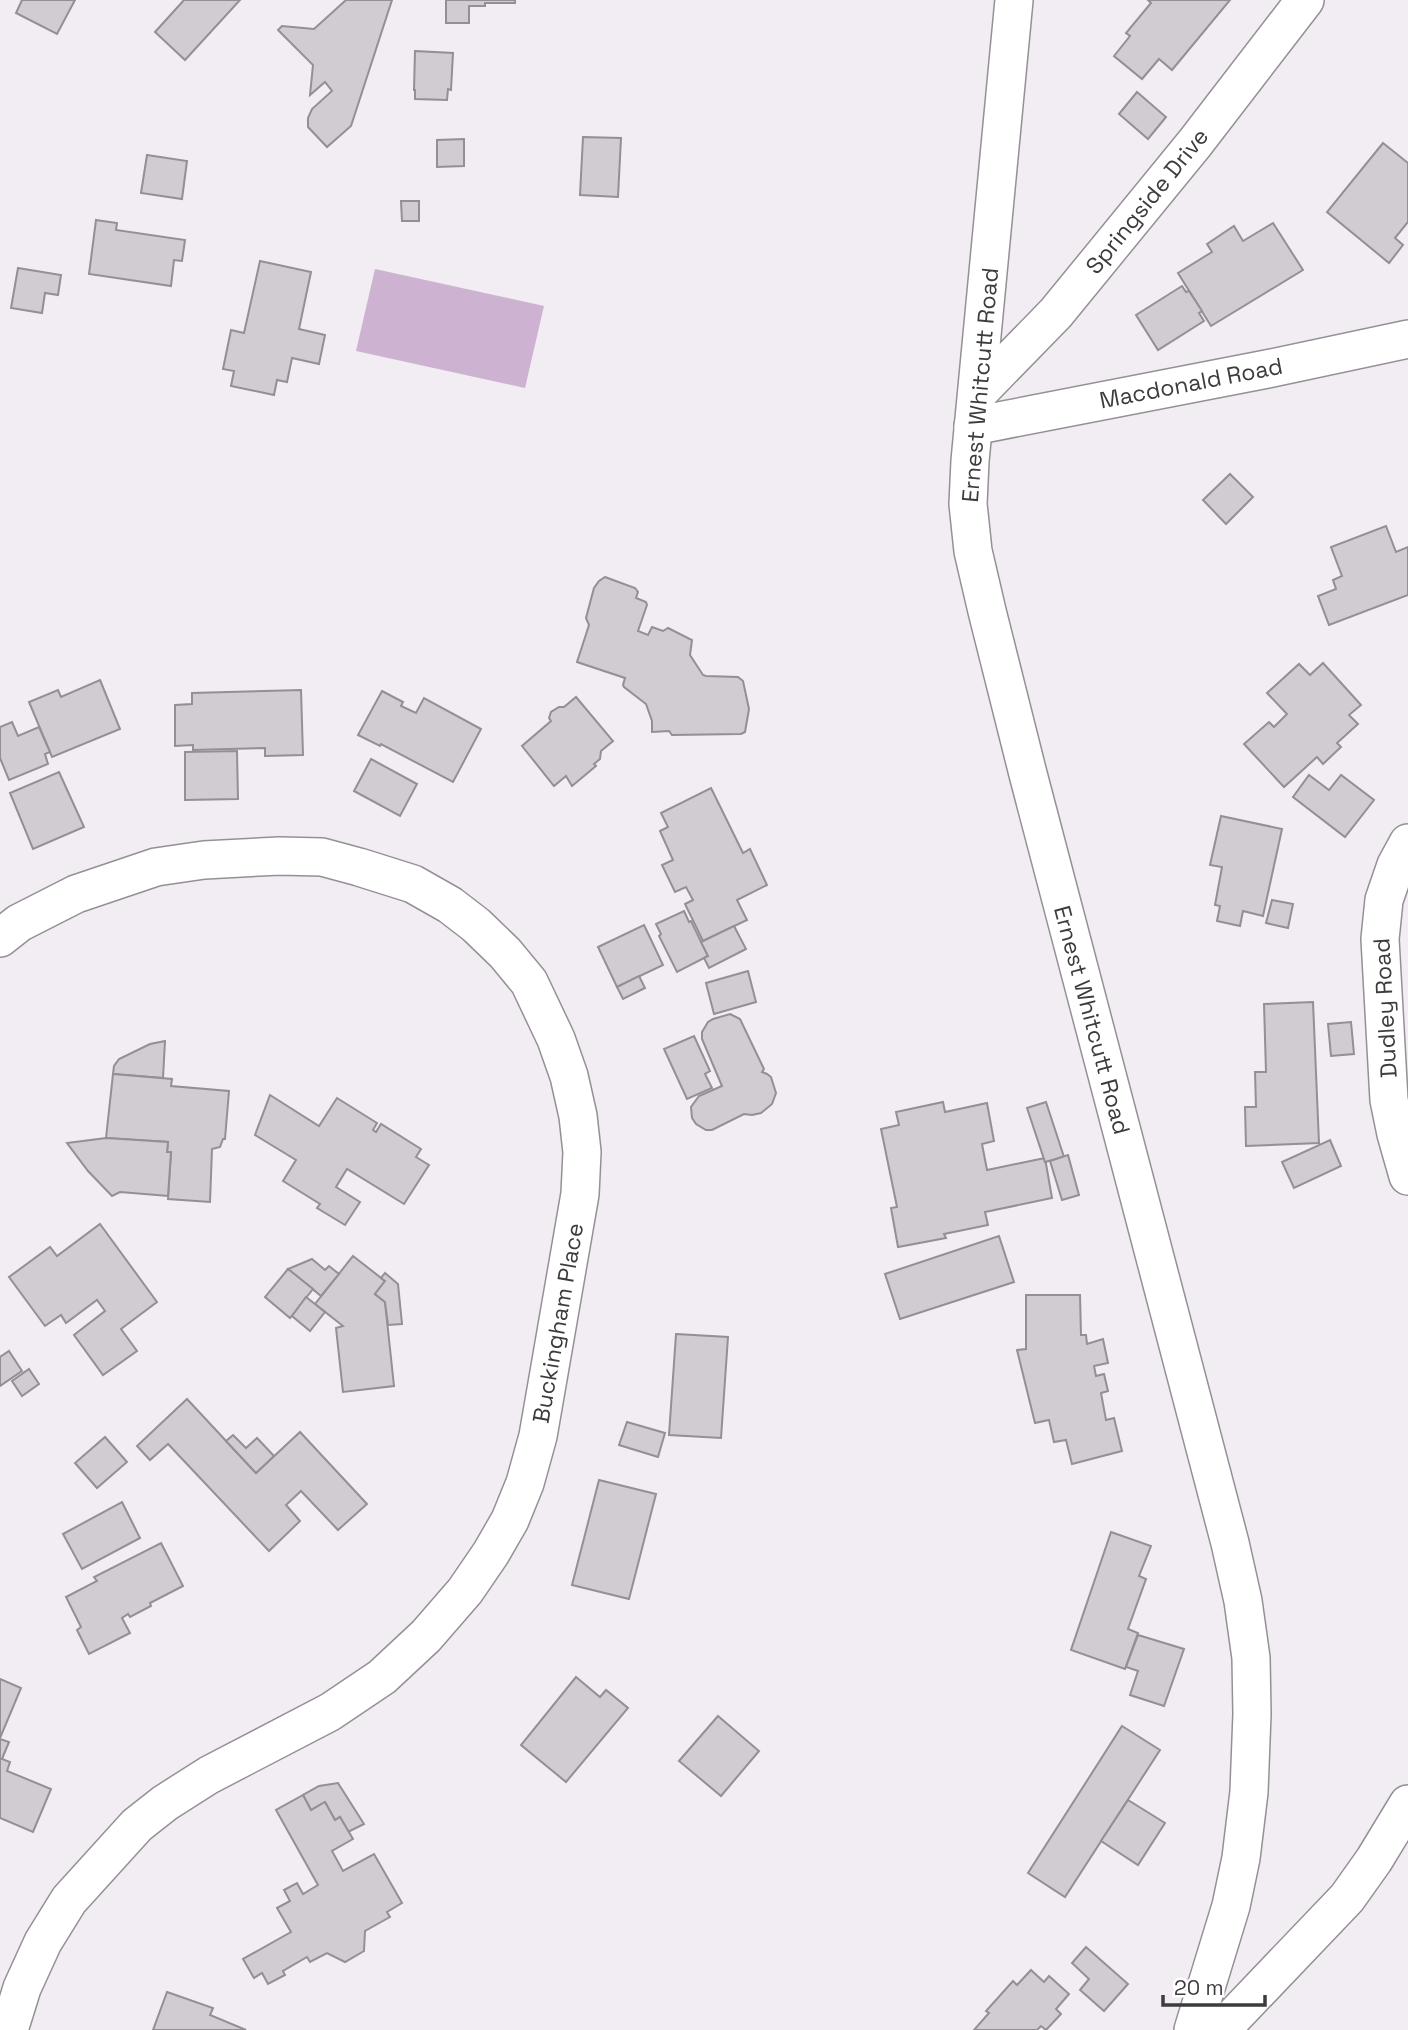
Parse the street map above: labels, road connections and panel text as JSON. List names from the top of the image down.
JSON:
{
  "streets": {
    "street": [
      "Springside Drive",
      "Macdonald Road",
      "Ernest Whitcutt Road",
      "Dudley Road",
      "Buckingham Place"
    ]
  },
  "crossings": [
    ["Springside Drive", "Macdonald Road"],
    ["Springside Drive", "Ernest Whitcutt Road"],
    ["Macdonald Road", "Ernest Whitcutt Road"]
  ],
  "scale_bar": "20 m"
}
